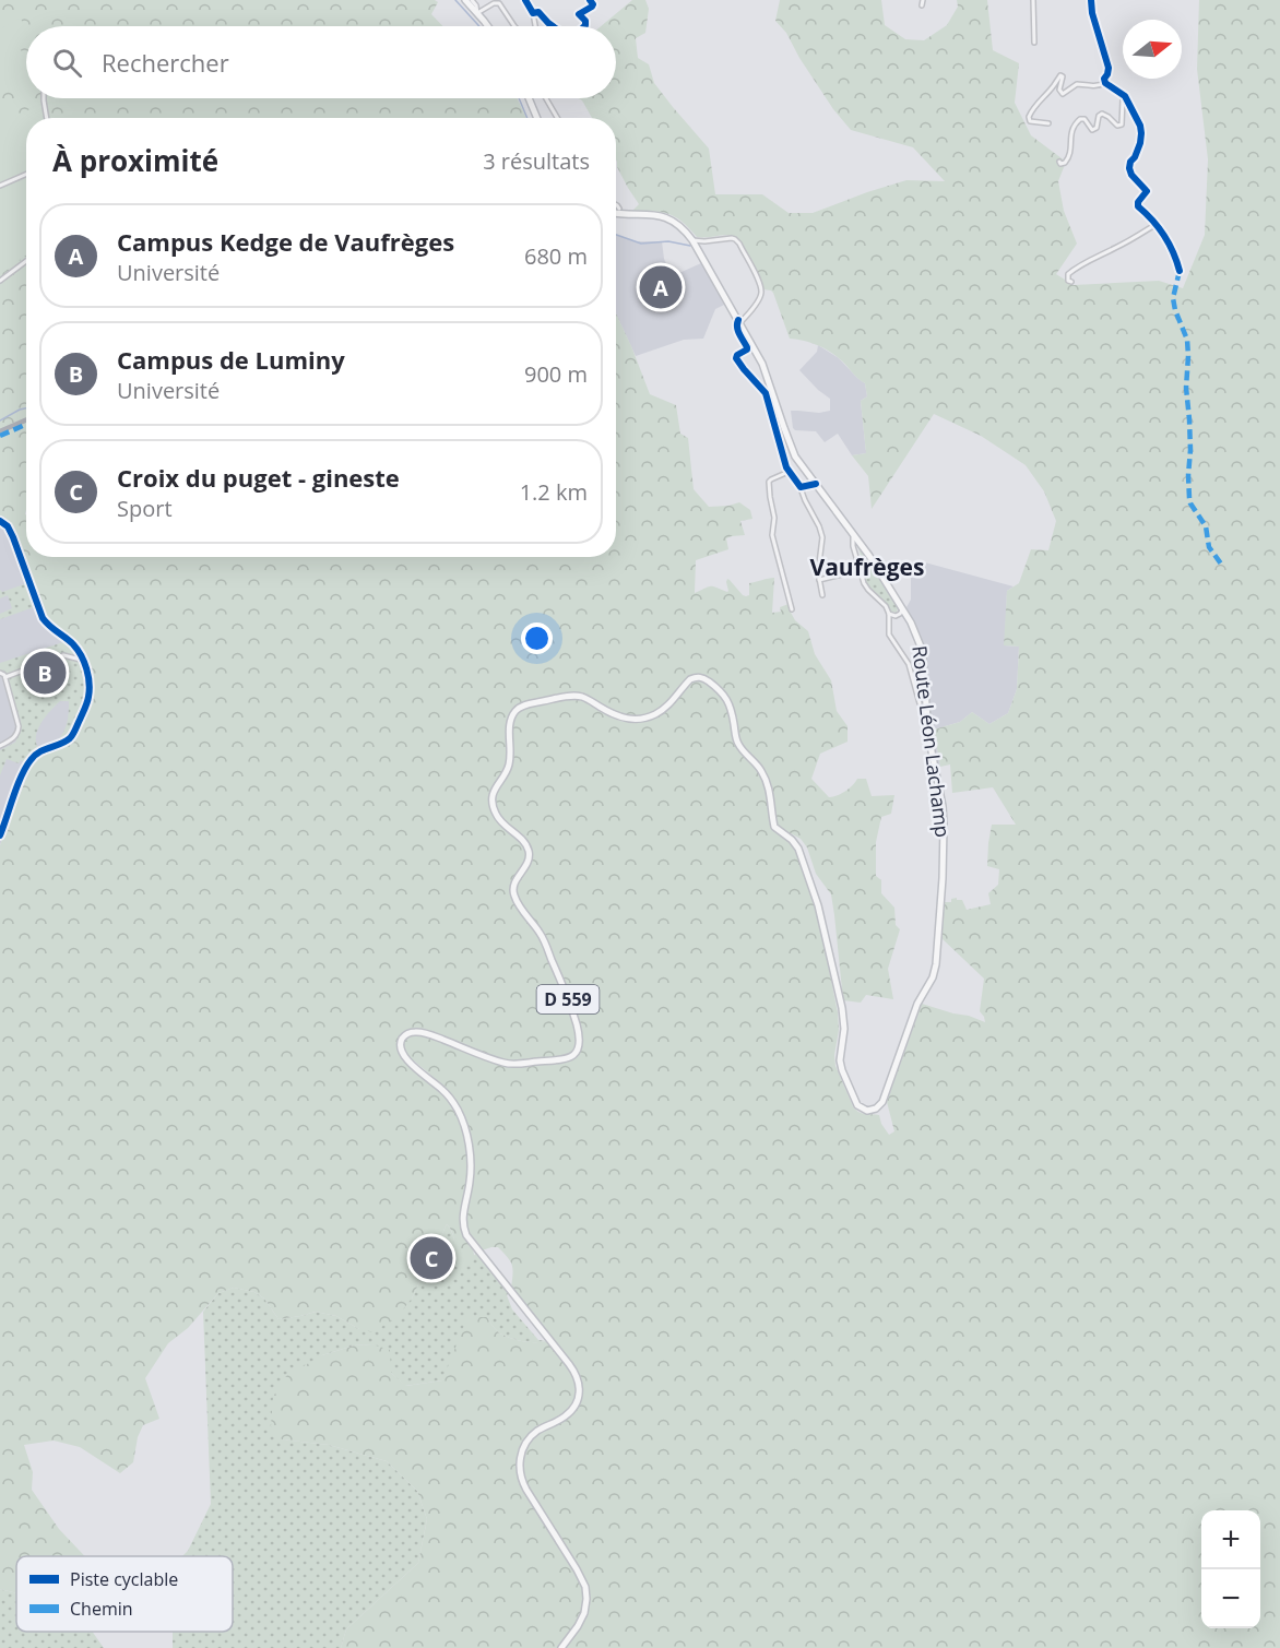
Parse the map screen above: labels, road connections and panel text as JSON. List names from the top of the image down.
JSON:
{
  "streets": {
    "main road": ["Route Léon Lachamp", "D 559"]
  },
  "districts": ["Vaufrèges"],
  "legend": ["Piste cyclable", "Chemin"],
  "north": "right",
  "page": {
    "search": "Rechercher",
    "heading": ["À proximité", "3 résultats"],
    "list": [
      {
        "mark": "A",
        "name": "Campus Kedge de Vaufrèges",
        "note": "Université",
        "value": "680 m"
      },
      {
        "mark": "B",
        "name": "Campus de Luminy",
        "note": "Université",
        "value": "900 m"
      },
      {
        "mark": "C",
        "name": "Croix du puget - gineste",
        "note": "Sport",
        "value": "1.2 km"
      }
    ],
    "pins": ["A", "B", "C"],
    "map_buttons": ["+", "−"]
  }
}
